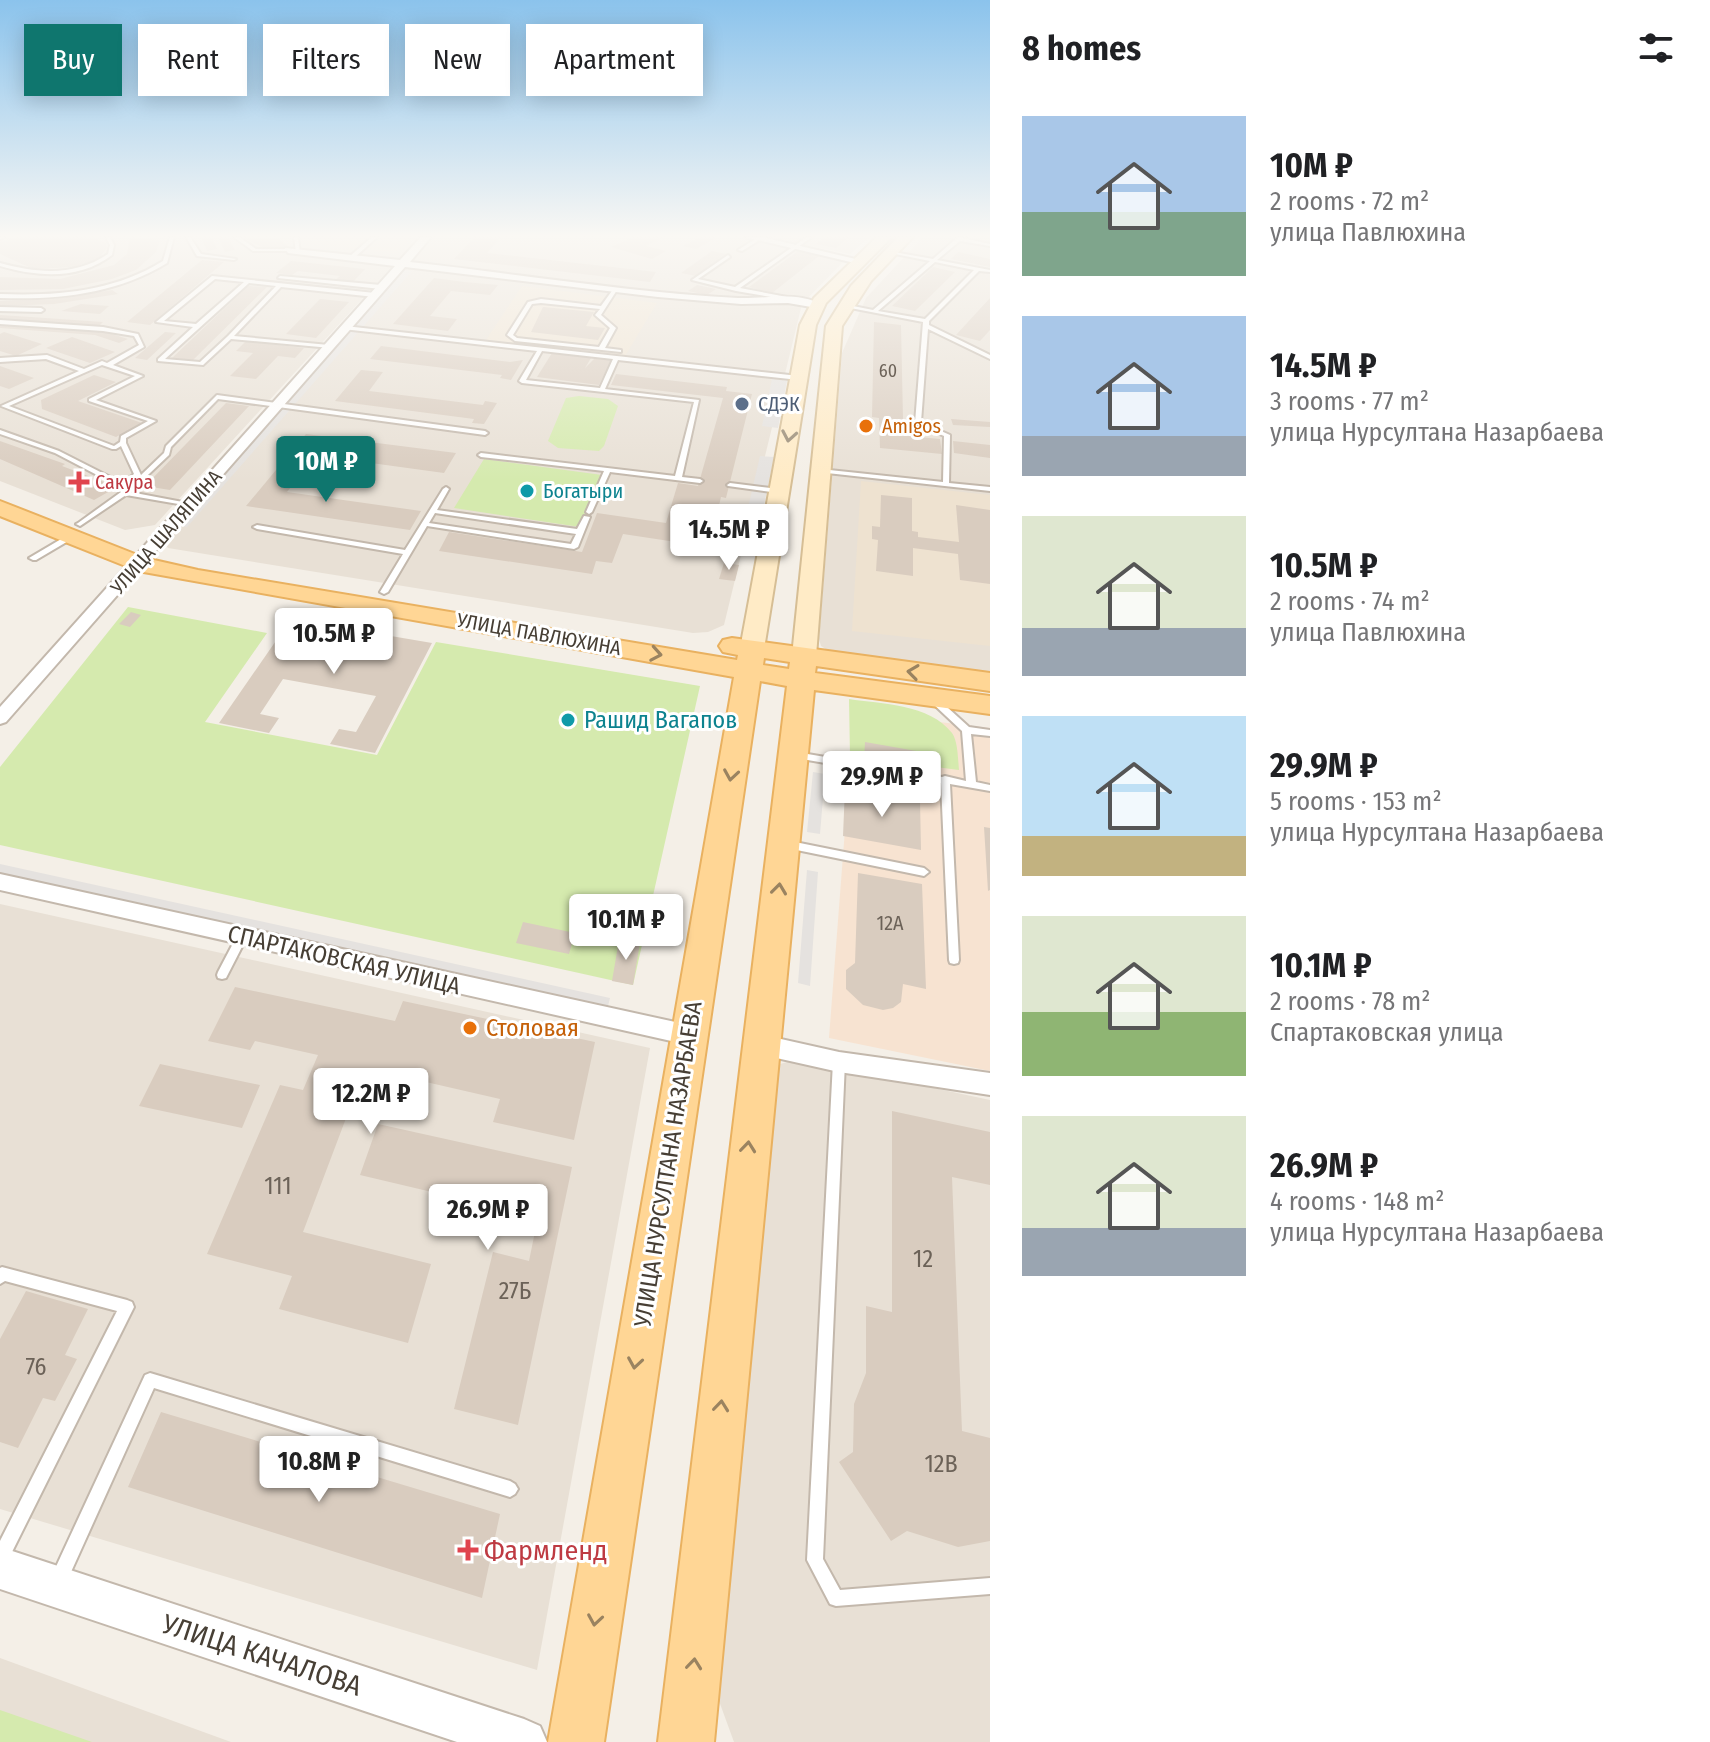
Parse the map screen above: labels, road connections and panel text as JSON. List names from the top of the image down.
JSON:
{
  "streets": {
    "main road": ["УЛИЦА ПАВЛЮХИНА", "УЛИЦА НУРСУЛТАНА НАЗАРБАЕВА"],
    "street": ["УЛИЦА ШАЛЯПИНА", "СПАРТАКОВСКАЯ УЛИЦА", "УЛИЦА КАЧАЛОВА"]
  },
  "crossings": [
    ["УЛИЦА ШАЛЯПИНА", "УЛИЦА ПАВЛЮХИНА"],
    ["УЛИЦА ПАВЛЮХИНА", "УЛИЦА НУРСУЛТАНА НАЗАРБАЕВА"],
    ["СПАРТАКОВСКАЯ УЛИЦА", "УЛИЦА НУРСУЛТАНА НАЗАРБАЕВА"]
  ],
  "places": {
    "other": [
      "СДЭК",
      "Amigos",
      "Богатыри",
      "Рашид Вагапов",
      "Столовая"
    ],
    "health": ["Сакура", "Фармленд"]
  },
  "house_numbers": [
    "60",
    "12А",
    "111",
    "12",
    "27Б",
    "76",
    "12В"
  ],
  "page": {
    "heading": "8 homes",
    "chip": [
      "Buy",
      "Rent",
      "Filters",
      "New",
      "Apartment"
    ],
    "list": [
      {
        "name": "10M ₽",
        "note": "2 rooms · 72 m² · улица Павлюхина"
      },
      {
        "name": "14.5M ₽",
        "note": "3 rooms · 77 m² · улица Нурсултана Назарбаева"
      },
      {
        "name": "10.5M ₽",
        "note": "2 rooms · 74 m² · улица Павлюхина"
      },
      {
        "name": "29.9M ₽",
        "note": "5 rooms · 153 m² · улица Нурсултана Назарбаева"
      },
      {
        "name": "10.1M ₽",
        "note": "2 rooms · 78 m² · Спартаковская улица"
      },
      {
        "name": "26.9M ₽",
        "note": "4 rooms · 148 m² · улица Нурсултана Назарбаева"
      }
    ],
    "price": [
      "10M ₽",
      "14.5M ₽",
      "10.5M ₽",
      "29.9M ₽",
      "10.1M ₽",
      "12.2M ₽",
      "26.9M ₽",
      "10.8M ₽"
    ]
  }
}
